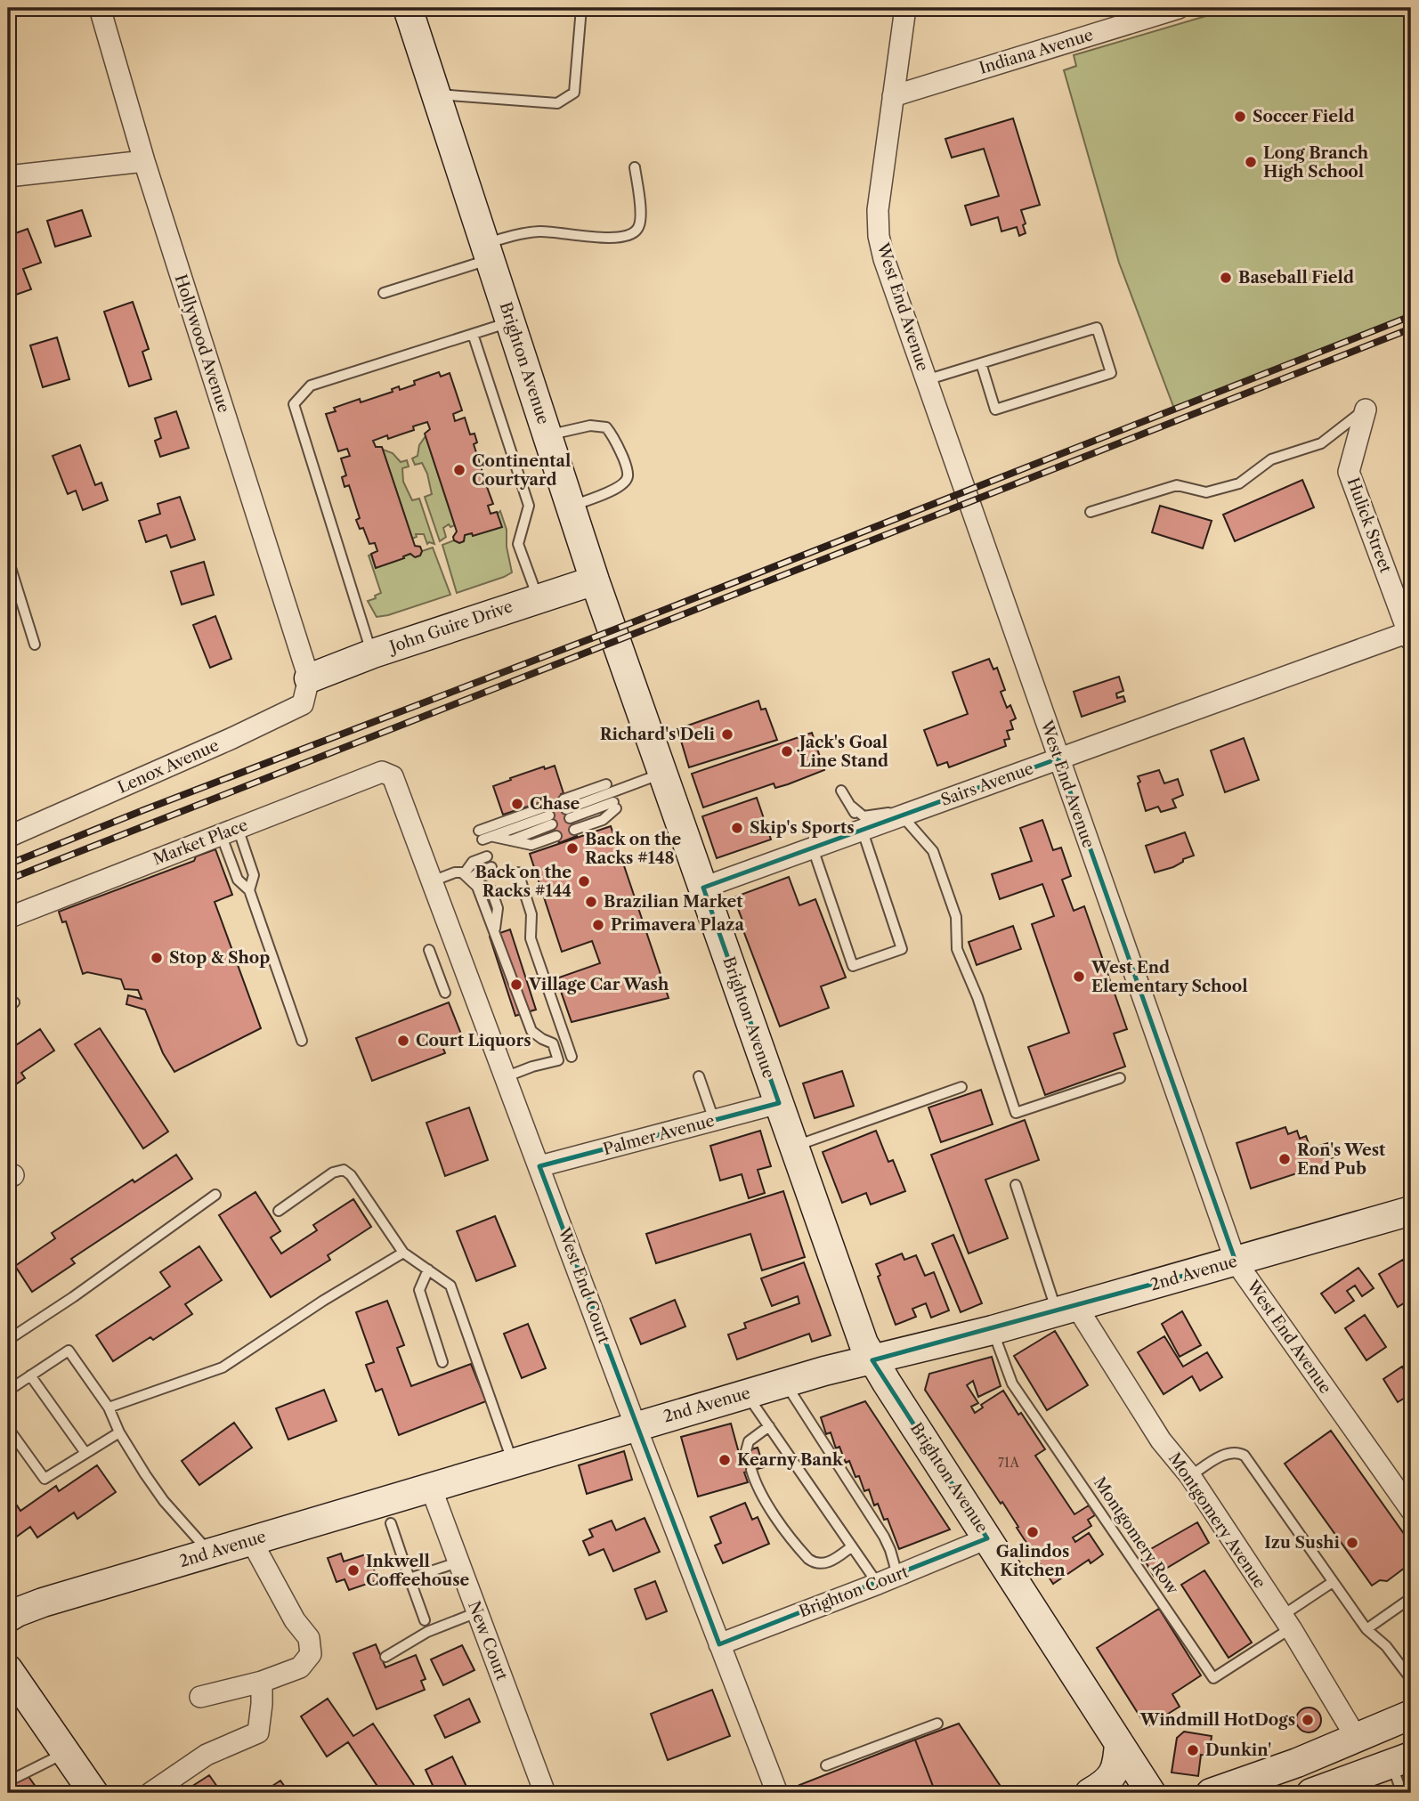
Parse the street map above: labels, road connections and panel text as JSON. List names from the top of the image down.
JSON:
{
  "streets": {
    "street": [
      "Indiana Avenue",
      "West End Avenue",
      "Hollywood Avenue",
      "Brighton Avenue",
      "Hulick Street",
      "John Guire Drive",
      "Lenox Avenue",
      "Sairs Avenue",
      "Market Place",
      "Palmer Avenue",
      "2nd Avenue",
      "West End Court",
      "Montgomery Avenue",
      "Brighton Court",
      "New Court"
    ],
    "lane": ["Montgomery Row"]
  },
  "crossings": [
    ["Indiana Avenue", "West End Avenue"],
    ["West End Avenue", "Sairs Avenue"],
    ["West End Avenue", "2nd Avenue"],
    ["Hollywood Avenue", "John Guire Drive"],
    ["Hollywood Avenue", "Lenox Avenue"],
    ["Brighton Avenue", "John Guire Drive"],
    ["Brighton Avenue", "Sairs Avenue"],
    ["Brighton Avenue", "Palmer Avenue"],
    ["Brighton Avenue", "2nd Avenue"],
    ["Brighton Avenue", "Brighton Court"],
    ["Hulick Street", "Sairs Avenue"],
    ["John Guire Drive", "Lenox Avenue"],
    ["Market Place", "West End Court"],
    ["Palmer Avenue", "West End Court"],
    ["2nd Avenue", "West End Court"],
    ["2nd Avenue", "Montgomery Avenue"],
    ["2nd Avenue", "Montgomery Row"],
    ["2nd Avenue", "New Court"],
    ["West End Court", "Brighton Court"],
    ["Montgomery Avenue", "Montgomery Row"]
  ],
  "places": [
    "Soccer Field",
    "Long Branch High School",
    "Baseball Field",
    "Continental Courtyard",
    "Richard's Deli",
    "Jack's Goal Line Stand",
    "Chase",
    "Skip's Sports",
    "Back on the Racks #148",
    "Back on the Racks #144",
    "Brazilian Market",
    "Primavera Plaza",
    "Stop & Shop",
    "West End Elementary School",
    "Village Car Wash",
    "Court Liquors",
    "Ron's West End Pub",
    "Kearny Bank",
    "Galindos Kitchen",
    "Izu Sushi",
    "Inkwell Coffeehouse",
    "Windmill HotDogs",
    "Dunkin'"
  ],
  "house_numbers": ["71A"]
}
